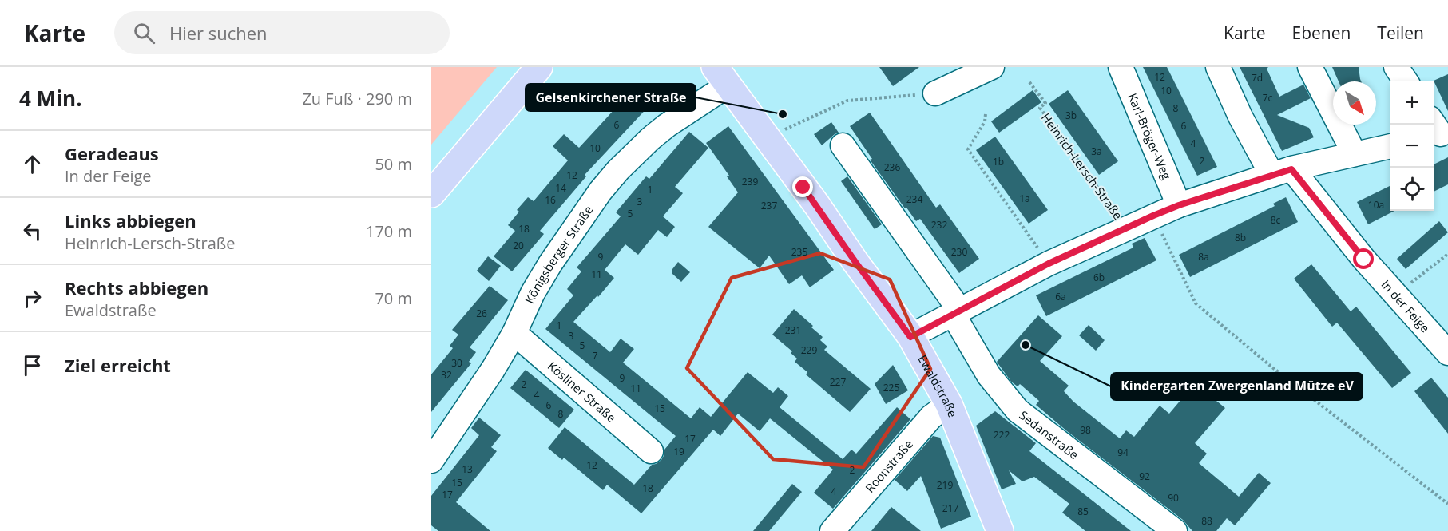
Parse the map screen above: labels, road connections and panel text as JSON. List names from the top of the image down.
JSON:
{
  "streets": {
    "main road": ["Ewaldstraße"],
    "street": [
      "Karl-Bröger-Weg",
      "Heinrich-Lersch-Straße",
      "Königsberger Straße",
      "In der Feige",
      "Kösliner Straße",
      "Sedanstraße",
      "Roonstraße"
    ]
  },
  "crossings": [
    ["Karl-Bröger-Weg", "Heinrich-Lersch-Straße"],
    ["Heinrich-Lersch-Straße", "In der Feige"],
    ["Heinrich-Lersch-Straße", "Ewaldstraße"],
    ["Heinrich-Lersch-Straße", "Sedanstraße"],
    ["Königsberger Straße", "Ewaldstraße"],
    ["Königsberger Straße", "Kösliner Straße"],
    ["Ewaldstraße", "Roonstraße"]
  ],
  "places": ["Gelsenkirchener Straße", "Kindergarten Zwergenland Mütze eV"],
  "house_numbers": [
    "12",
    "7d",
    "10",
    "7c",
    "8",
    "3b",
    "6",
    "6",
    "4",
    "10",
    "3a",
    "2",
    "1b",
    "236",
    "12",
    "239",
    "14",
    "1",
    "1a",
    "234",
    "16",
    "3",
    "10a",
    "237",
    "5",
    "8c",
    "232",
    "18",
    "8b",
    "20",
    "235",
    "230",
    "9",
    "8a",
    "11",
    "6b",
    "6a",
    "26",
    "1",
    "231",
    "3",
    "5",
    "229",
    "7",
    "30",
    "32",
    "9",
    "227",
    "2",
    "225",
    "11",
    "4",
    "6",
    "15",
    "8",
    "98",
    "222",
    "17",
    "19",
    "94",
    "12",
    "13",
    "2",
    "92",
    "15",
    "219",
    "18",
    "4",
    "17",
    "90",
    "217",
    "85",
    "88"
  ],
  "north": "bottom right",
  "page": {
    "header": "Karte",
    "search": "Hier suchen",
    "nav": ["Karte", "Ebenen", "Teilen"],
    "heading": ["4 Min.", "Zu Fuß · 290 m"],
    "map_buttons": ["+", "−"],
    "list": [
      ["Geradeaus", "In der Feige", "50 m"],
      ["Links abbiegen", "Heinrich-Lersch-Straße", "170 m"],
      ["Rechts abbiegen", "Ewaldstraße", "70 m"],
      "Ziel erreicht"
    ]
  }
}
